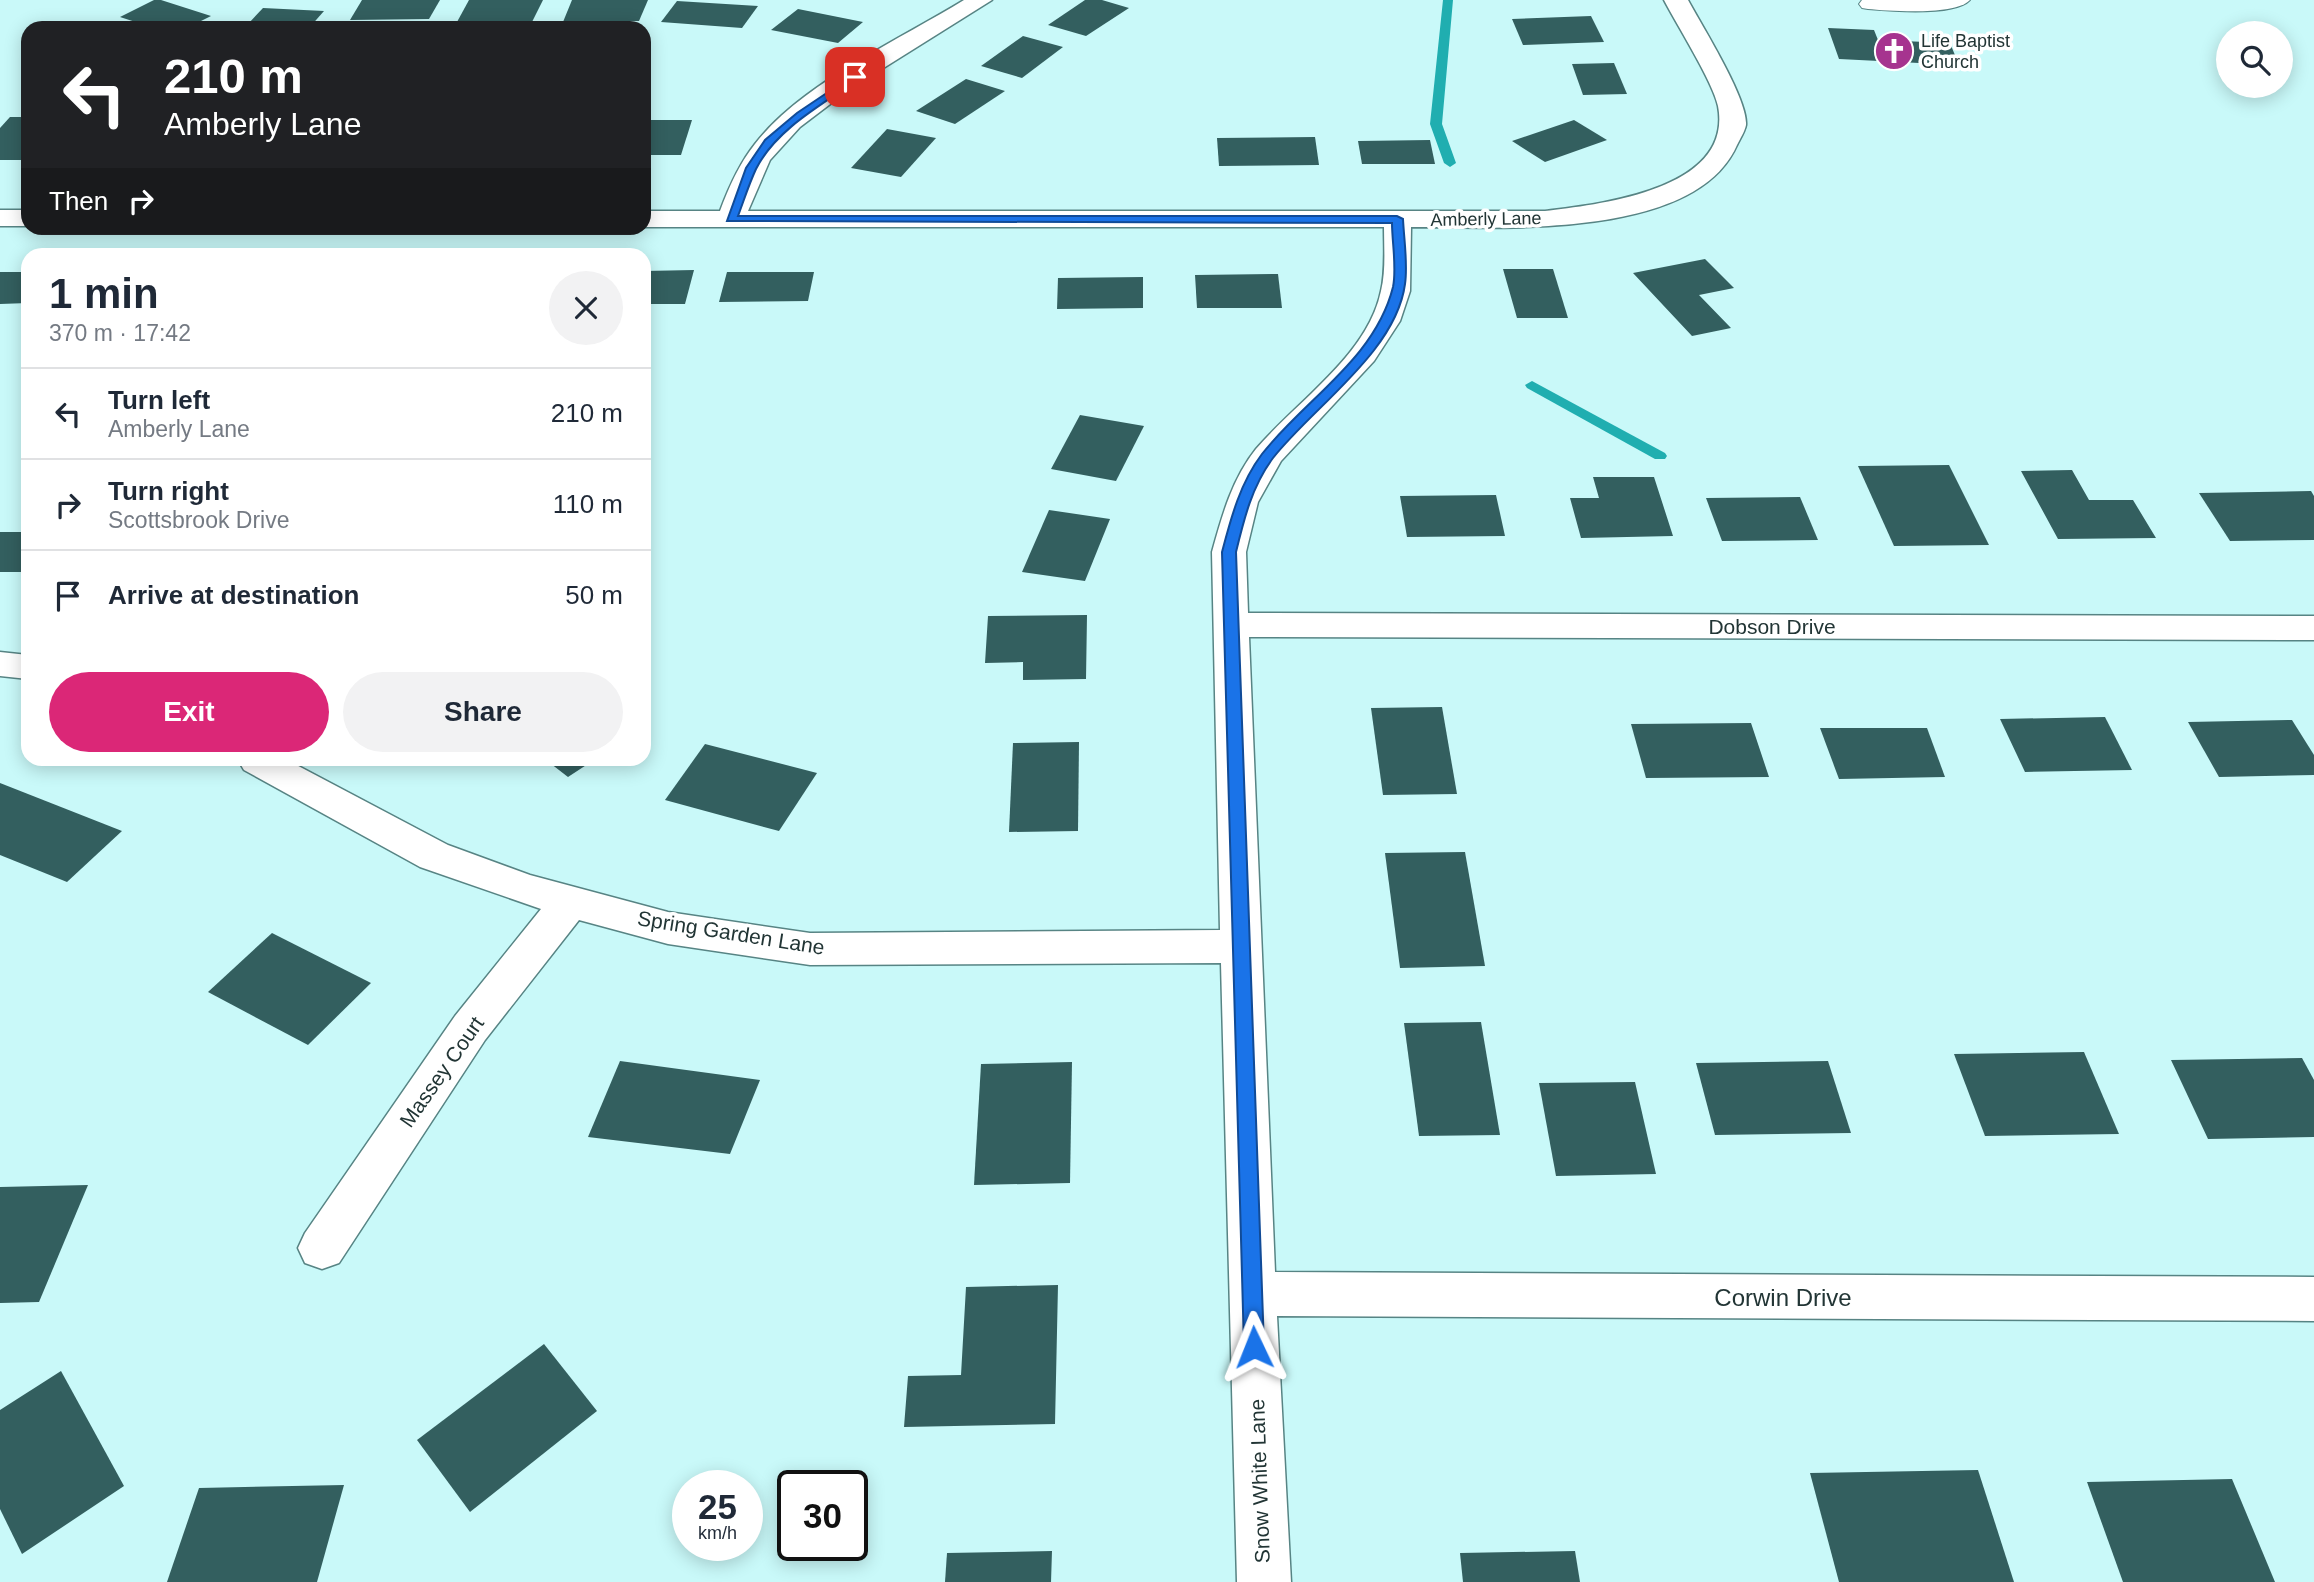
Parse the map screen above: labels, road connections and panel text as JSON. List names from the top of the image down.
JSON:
{
  "streets": {
    "street": [
      "Amberly Lane",
      "Dobson Drive",
      "Spring Garden Lane",
      "Massey Court",
      "Corwin Drive",
      "Snow White Lane"
    ]
  },
  "crossings": [
    ["Amberly Lane", "Snow White Lane"],
    ["Dobson Drive", "Snow White Lane"],
    ["Spring Garden Lane", "Massey Court"],
    ["Spring Garden Lane", "Snow White Lane"],
    ["Corwin Drive", "Snow White Lane"]
  ],
  "places": {
    "church": ["Life Baptist Church"]
  },
  "page": {
    "turn": ["210 m", "Amberly Lane"],
    "then": "Then",
    "heading": ["1 min", "370 m · 17:42"],
    "list": [
      {
        "name": "Turn left",
        "note": "Amberly Lane",
        "value": "210 m"
      },
      {
        "name": "Turn right",
        "note": "Scottsbrook Drive",
        "value": "110 m"
      },
      {
        "name": "Arrive at destination",
        "value": "50 m"
      }
    ],
    "buttons": ["Exit", "Share"],
    "speed": "25 km/h",
    "limit": "30"
  }
}
